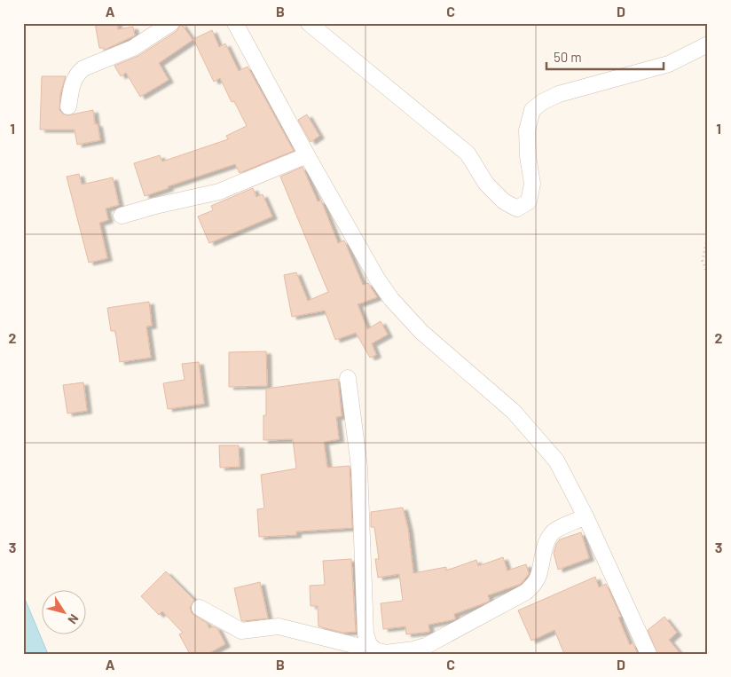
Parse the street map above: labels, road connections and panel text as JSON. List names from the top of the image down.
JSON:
{
  "scale_bar": "50 m",
  "north": "bottom right",
  "grid": {
    "columns": [
      "A",
      "B",
      "C",
      "D"
    ],
    "rows": ["1", "2", "3"]
  }
}
